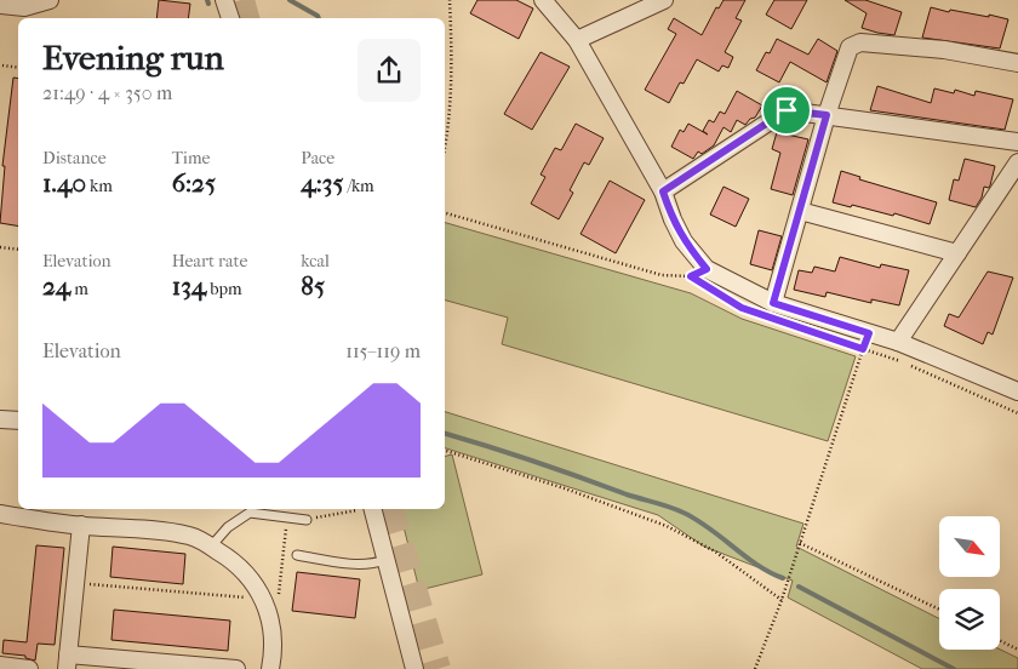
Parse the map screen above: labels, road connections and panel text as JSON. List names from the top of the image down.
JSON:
{
  "north": "bottom right",
  "page": {
    "heading": ["Evening run", "21:49 · 4 × 350 m"],
    "stats": [
      ["Distance", "1.40 km"],
      ["Time", "6:25"],
      ["Pace", "4:35 /km"],
      ["Elevation", "24 m"],
      ["Heart rate", "134 bpm"],
      ["kcal", "85"]
    ],
    "chart": ["Elevation", "115–119 m"]
  }
}
